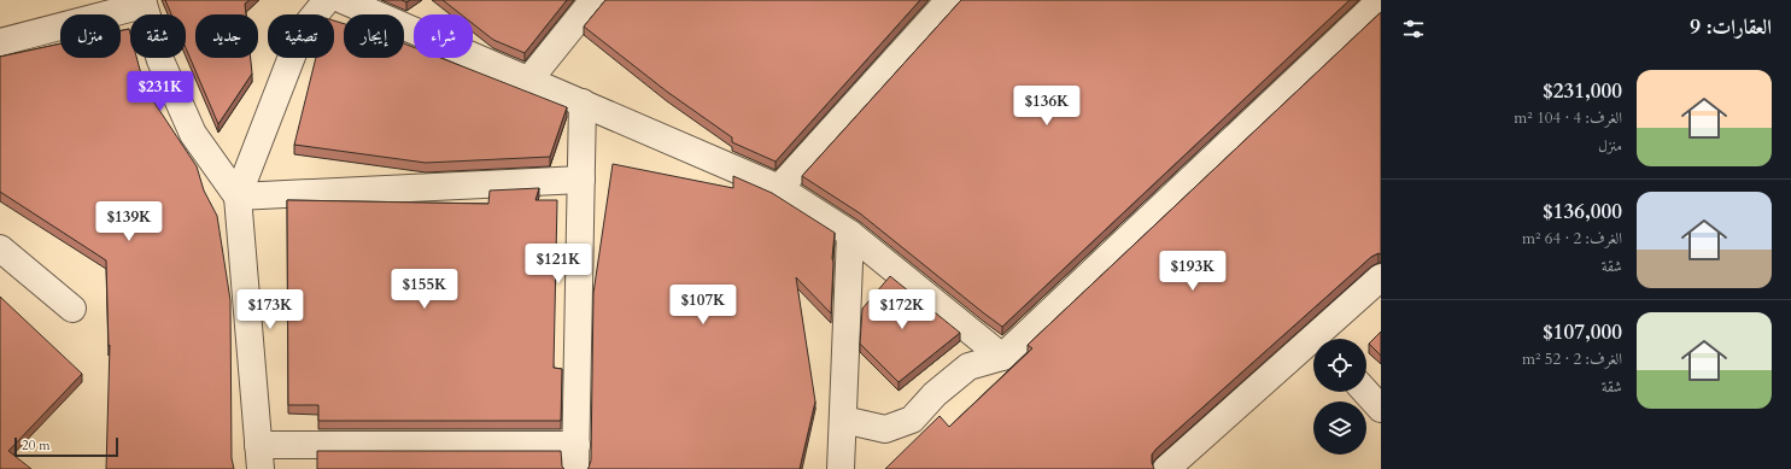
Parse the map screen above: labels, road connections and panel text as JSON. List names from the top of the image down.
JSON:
{
  "scale_bar": "20 m",
  "page": {
    "heading": "العقارات: 9",
    "chip": [
      "شراء",
      "إيجار",
      "تصفية",
      "جديد",
      "شقة",
      "منزل"
    ],
    "list": [
      {
        "name": "$231,000",
        "note": "الغرف: 4 · 104 m² · منزل"
      },
      {
        "name": "$136,000",
        "note": "الغرف: 2 · 64 m² · شقة"
      },
      {
        "name": "$107,000",
        "note": "الغرف: 2 · 52 m² · شقة"
      }
    ],
    "price": [
      "$231K",
      "$136K",
      "$139K",
      "$121K",
      "$193K",
      "$155K",
      "$107K",
      "$173K",
      "$172K"
    ],
    "scale": "20 m"
  }
}
